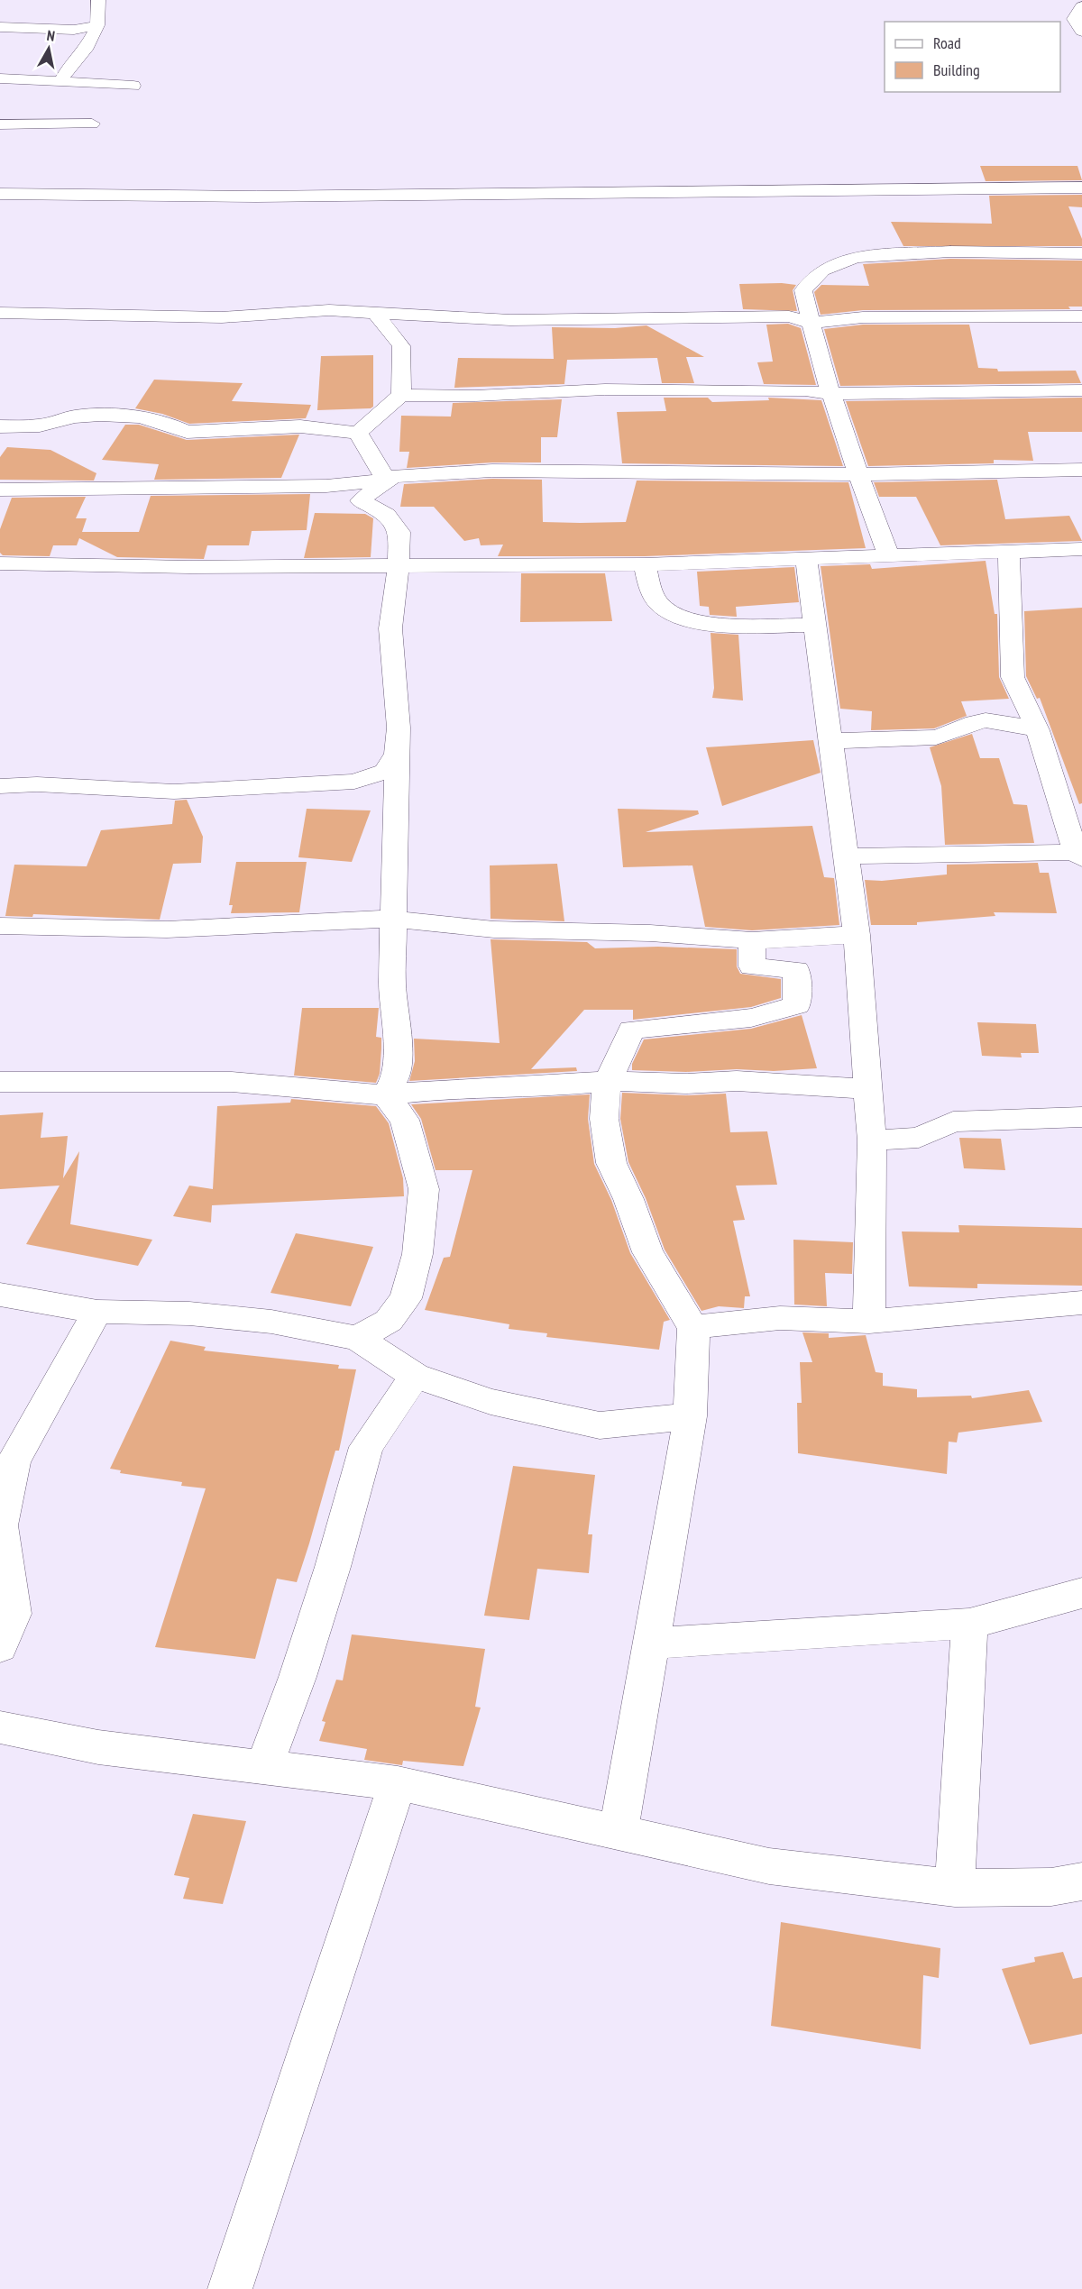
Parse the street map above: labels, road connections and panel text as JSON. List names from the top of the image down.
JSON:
{
  "legend": ["Road", "Building"],
  "north": "top"
}
